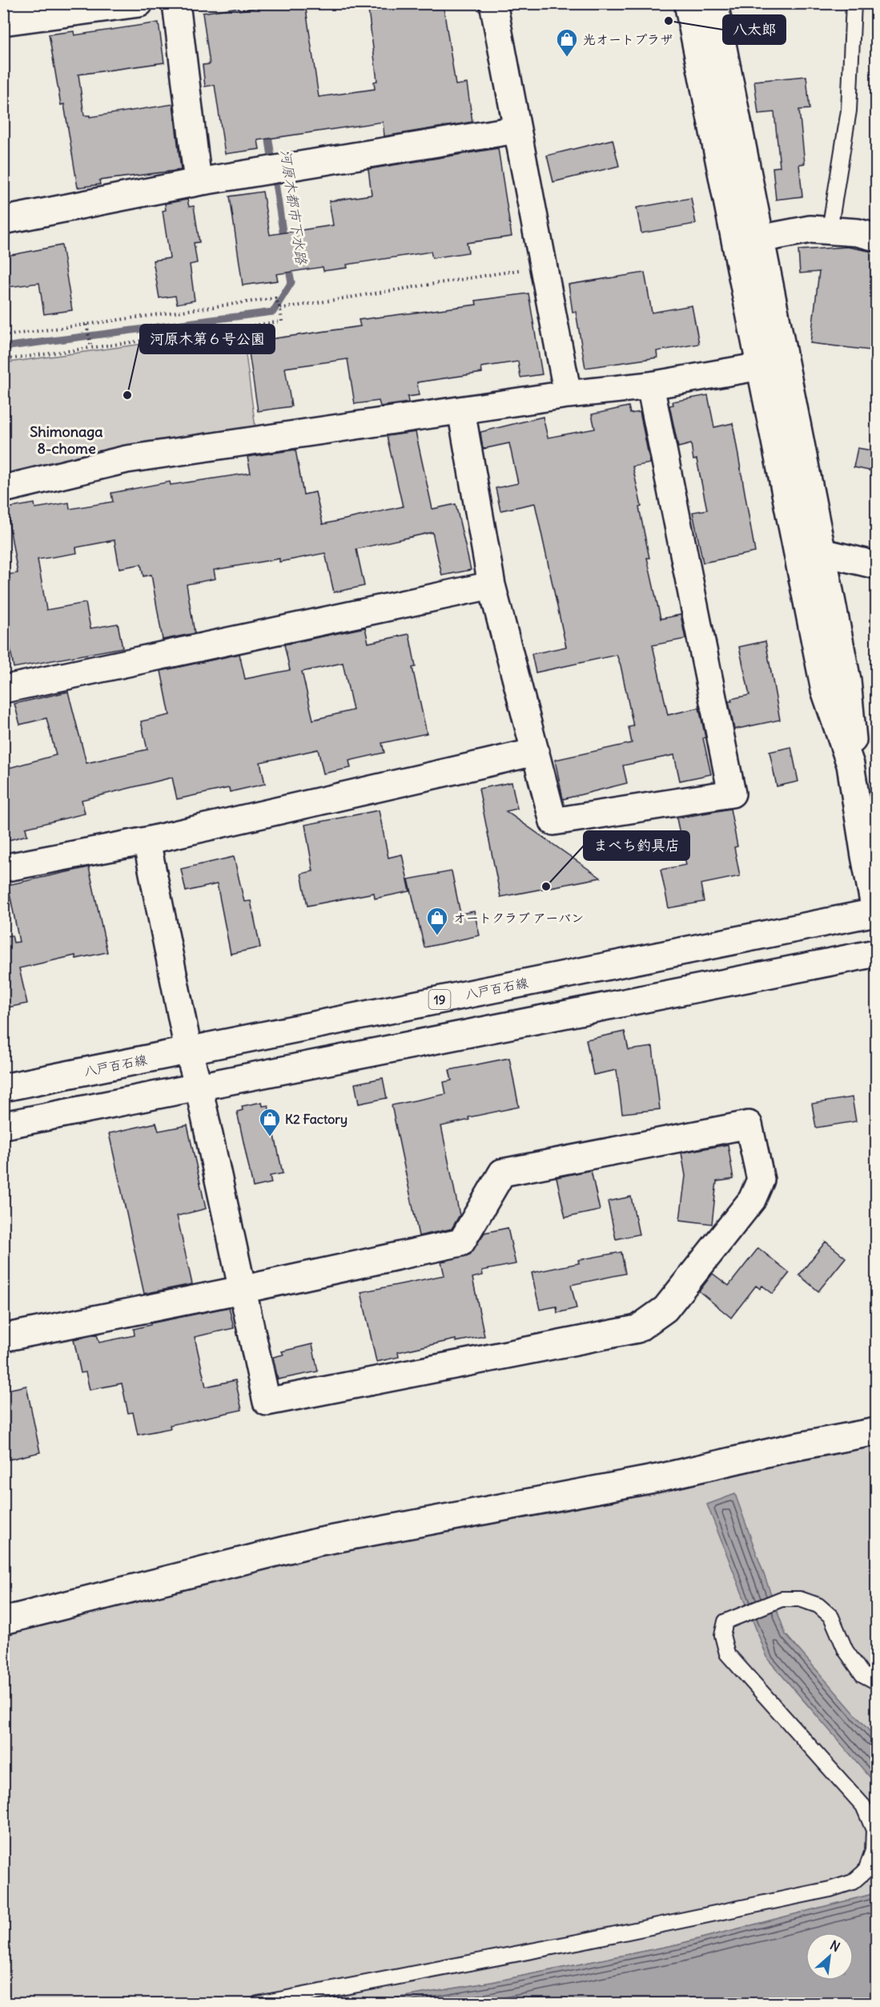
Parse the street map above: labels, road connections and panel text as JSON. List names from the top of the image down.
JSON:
{
  "streets": {
    "street": ["八戸百石線", "19"]
  },
  "districts": ["Shimonaga 8-chome"],
  "water": ["河原木都市下水路"],
  "places": {
    "other": ["八太郎", "河原木第６号公園", "まべち釣具店"],
    "shop": ["光オートプラザ", "オートクラブ アーバン", "K2 Factory"]
  },
  "north": "top right"
}
